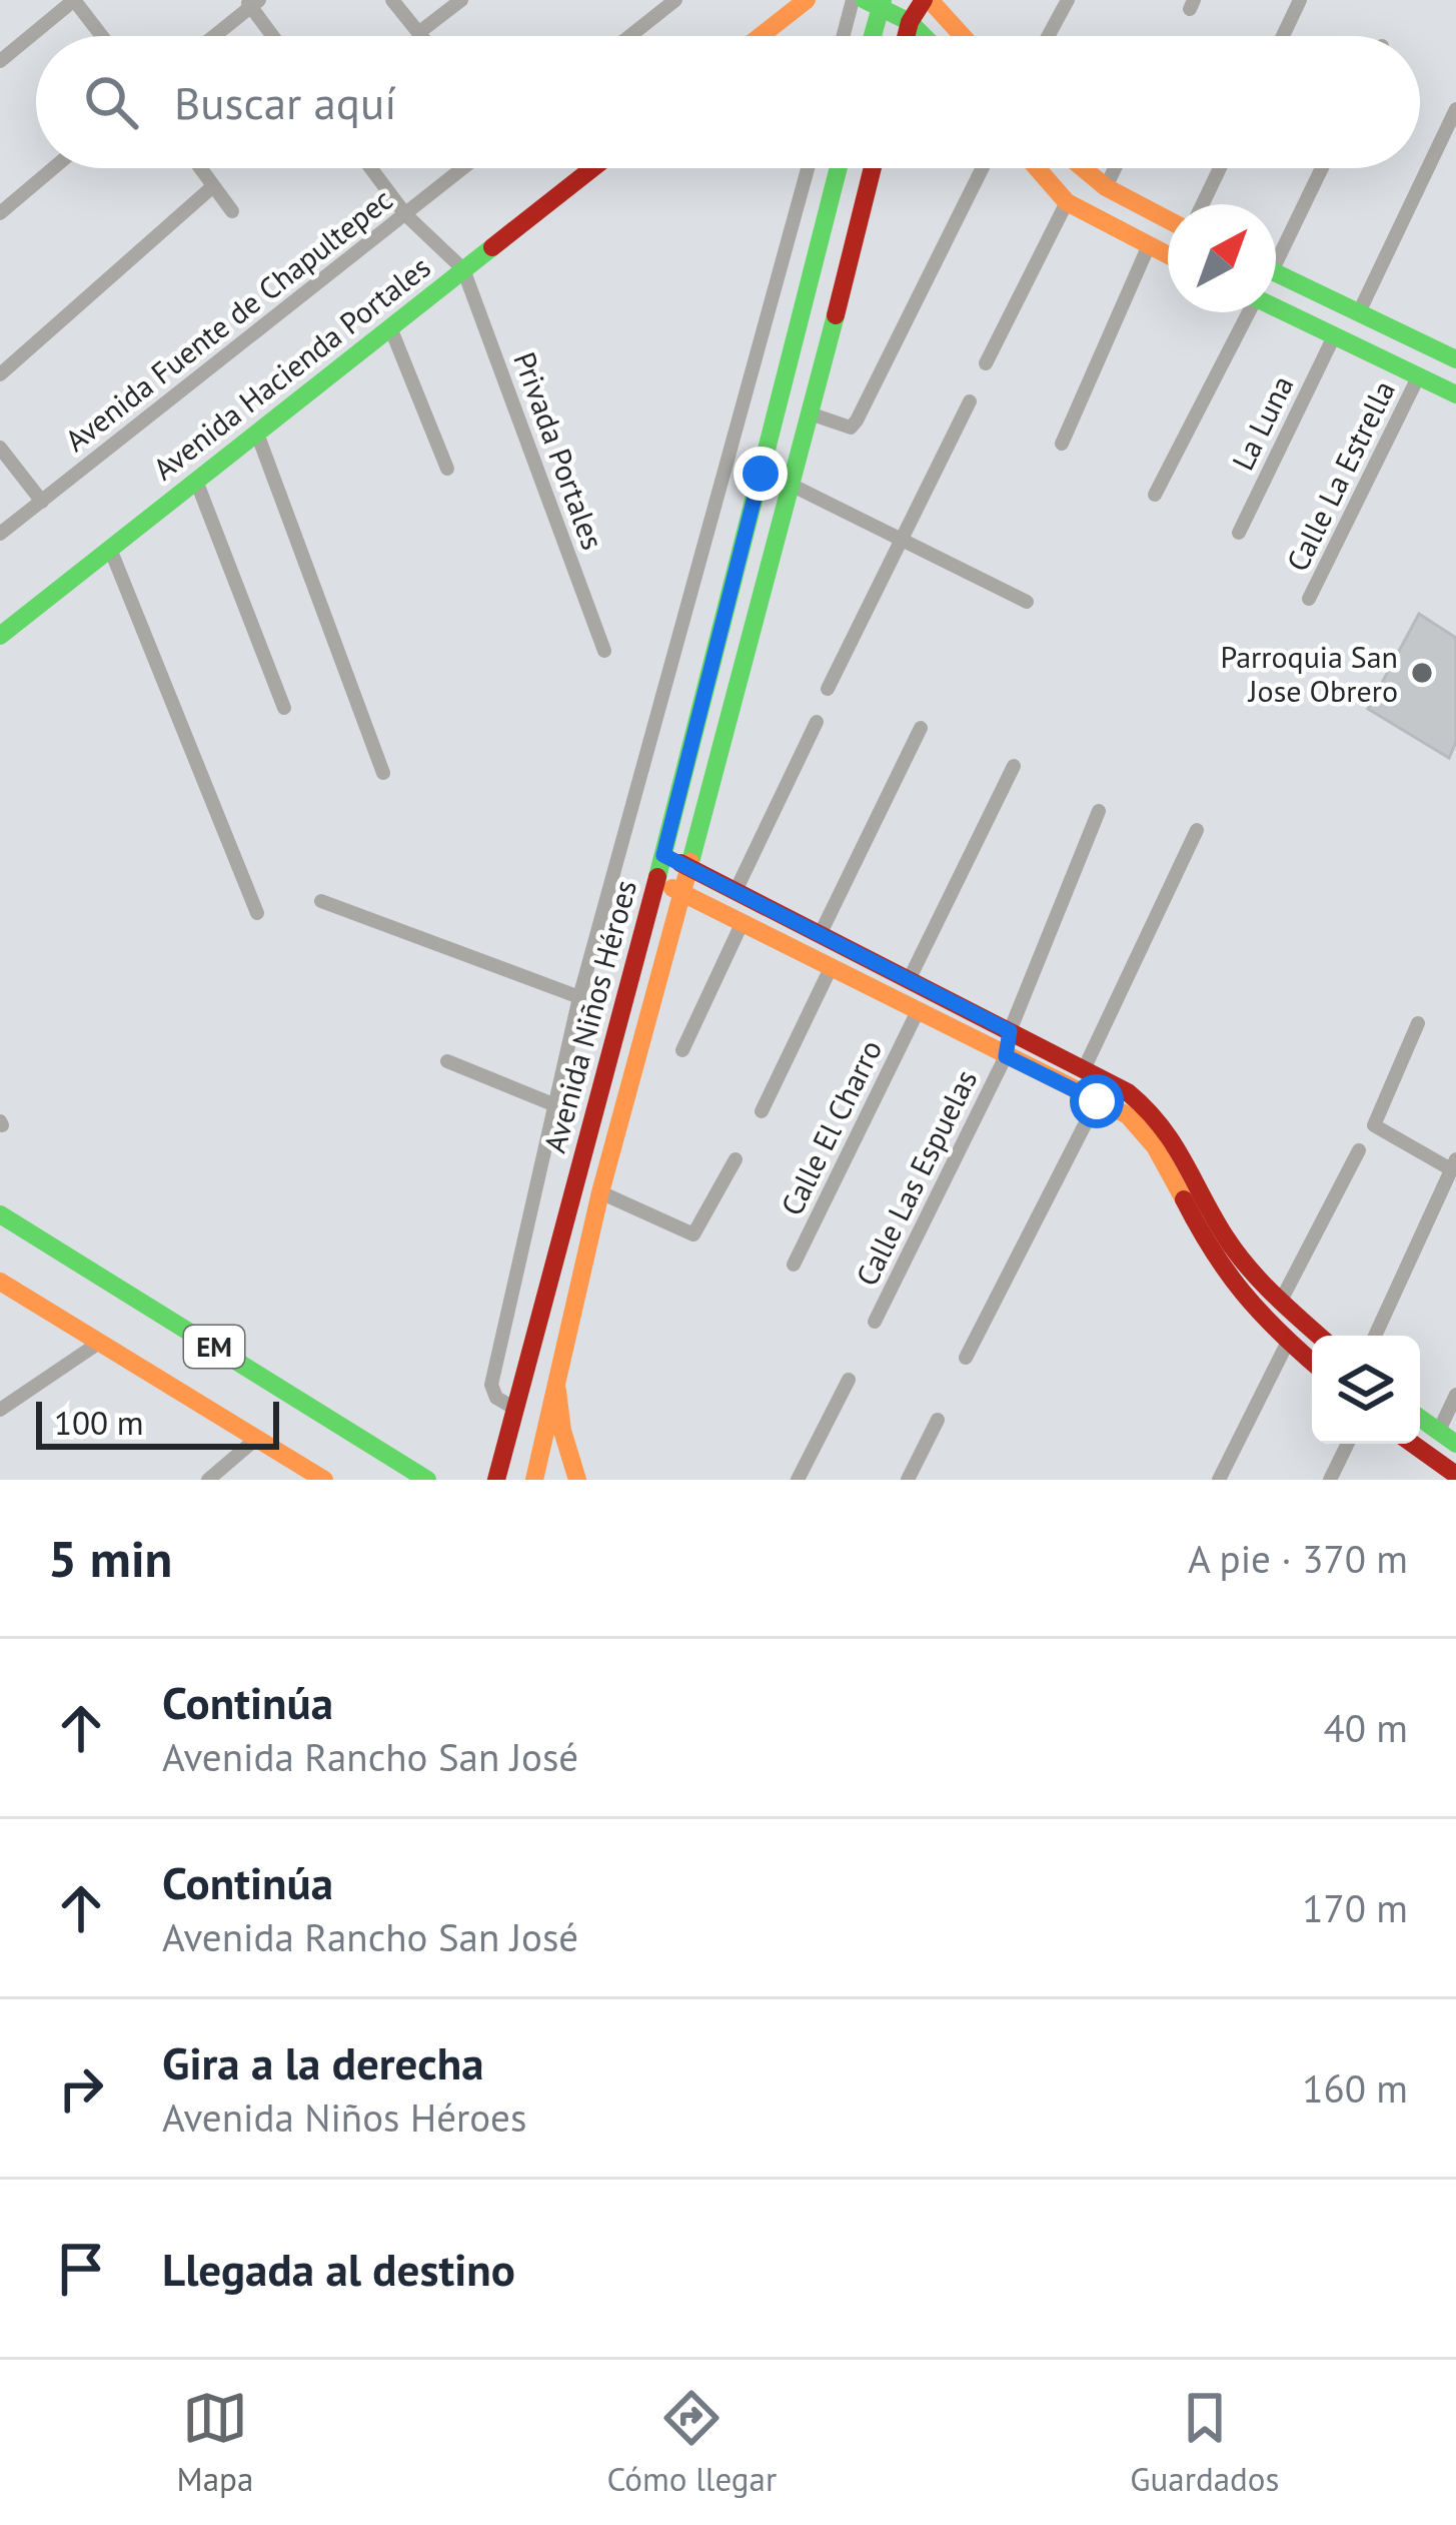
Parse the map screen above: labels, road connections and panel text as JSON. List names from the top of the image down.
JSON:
{
  "streets": {
    "main road": ["Avenida Hacienda Portales", "Avenida Niños Héroes", "EM"],
    "street": [
      "Avenida Fuente de Chapultepec",
      "La Luna",
      "Privada Portales",
      "Calle La Estrella",
      "Calle El Charro",
      "Calle Las Espuelas"
    ]
  },
  "crossings": [
    ["Avenida Hacienda Portales", "Privada Portales"]
  ],
  "places": ["Parroquia San Jose Obrero"],
  "scale_bar": "100 m",
  "north": "top right",
  "page": {
    "search": "Buscar aquí",
    "scale": "100 m",
    "heading": ["5 min", "A pie · 370 m"],
    "list": [
      ["Continúa", "Avenida Rancho San José", "40 m"],
      ["Continúa", "Avenida Rancho San José", "170 m"],
      ["Gira a la derecha", "Avenida Niños Héroes", "160 m"],
      "Llegada al destino"
    ],
    "nav": ["Mapa", "Cómo llegar", "Guardados"]
  }
}
